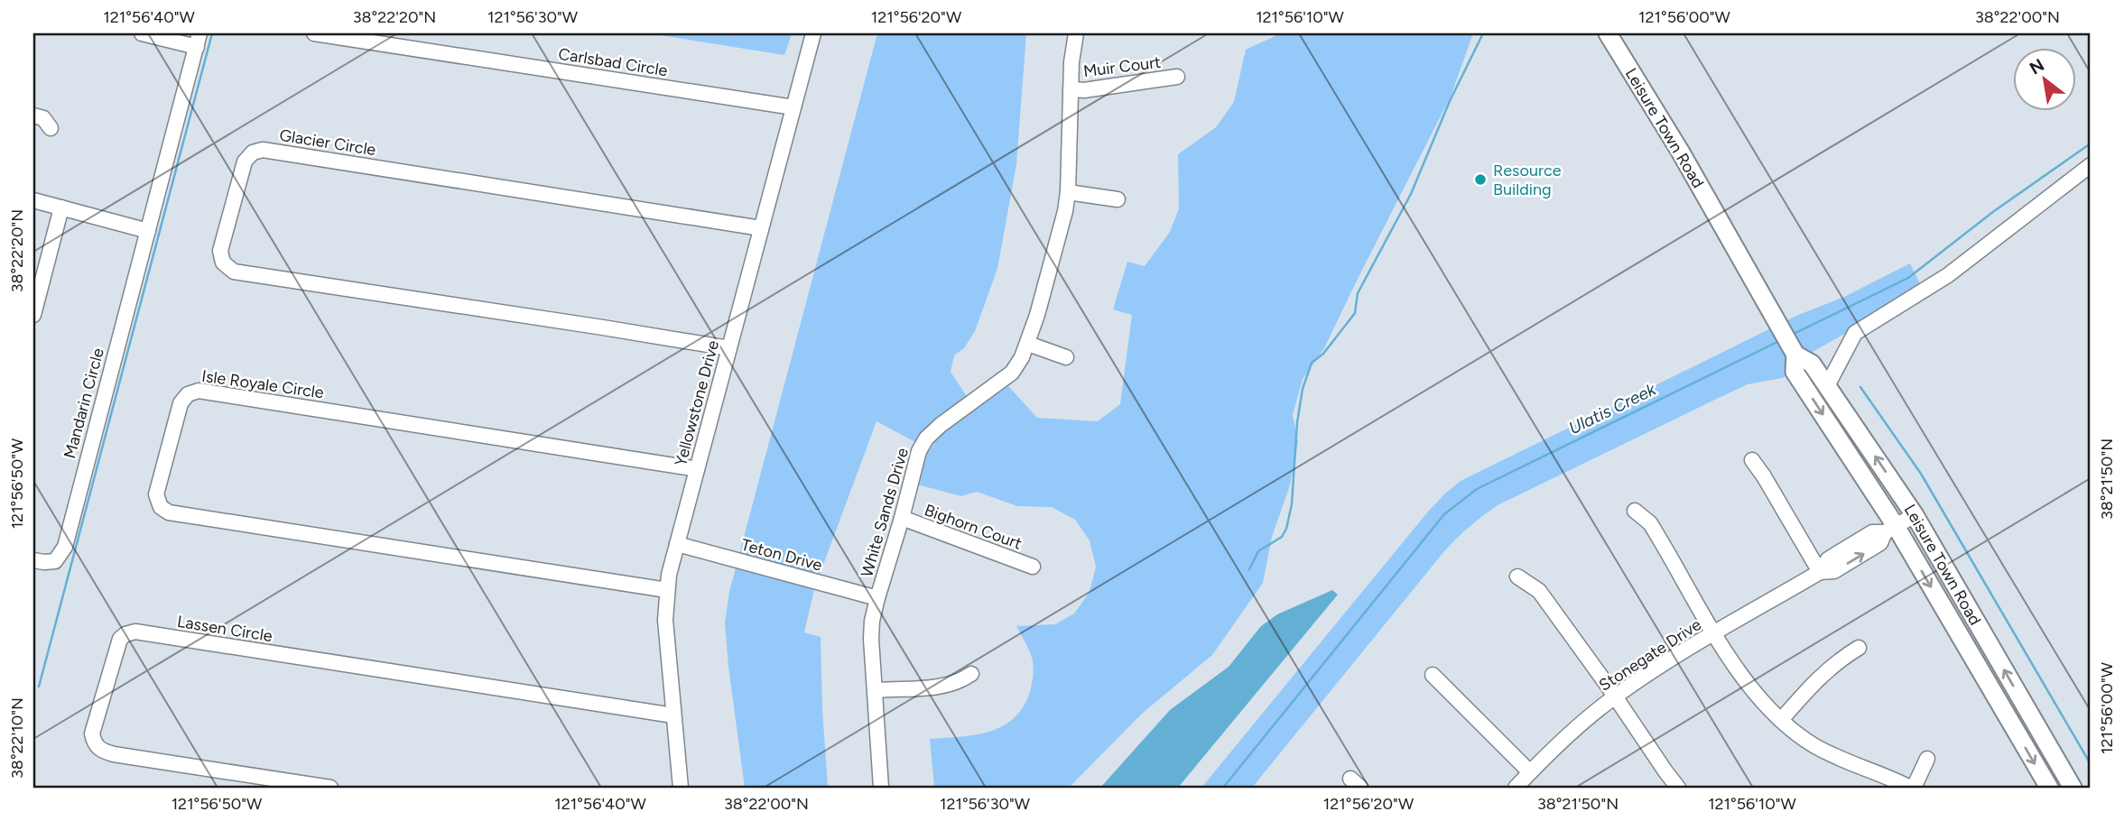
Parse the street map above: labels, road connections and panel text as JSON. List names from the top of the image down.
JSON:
{
  "streets": {
    "main road": ["Leisure Town Road"],
    "street": [
      "Carlsbad Circle",
      "Muir Court",
      "Glacier Circle",
      "Isle Royale Circle",
      "Mandarin Circle",
      "Yellowstone Drive",
      "White Sands Drive",
      "Bighorn Court",
      "Teton Drive",
      "Lassen Circle",
      "Stonegate Drive"
    ]
  },
  "crossings": [
    ["Carlsbad Circle", "Yellowstone Drive"],
    ["Muir Court", "White Sands Drive"],
    ["Leisure Town Road", "Stonegate Drive"],
    ["Glacier Circle", "Yellowstone Drive"],
    ["Isle Royale Circle", "Yellowstone Drive"],
    ["Yellowstone Drive", "Teton Drive"],
    ["Yellowstone Drive", "Lassen Circle"],
    ["White Sands Drive", "Bighorn Court"],
    ["White Sands Drive", "Teton Drive"]
  ],
  "water": ["Ulatis Creek"],
  "places": ["Resource Building"],
  "north": "top left",
  "coordinates": [
    "121°56'40\"W",
    "38°22'20\"N",
    "121°56'30\"W",
    "121°56'20\"W",
    "121°56'10\"W",
    "121°56'00\"W",
    "38°22'00\"N",
    "38°21'50\"N",
    "121°56'50\"W",
    "38°22'10\"N"
  ]
}
